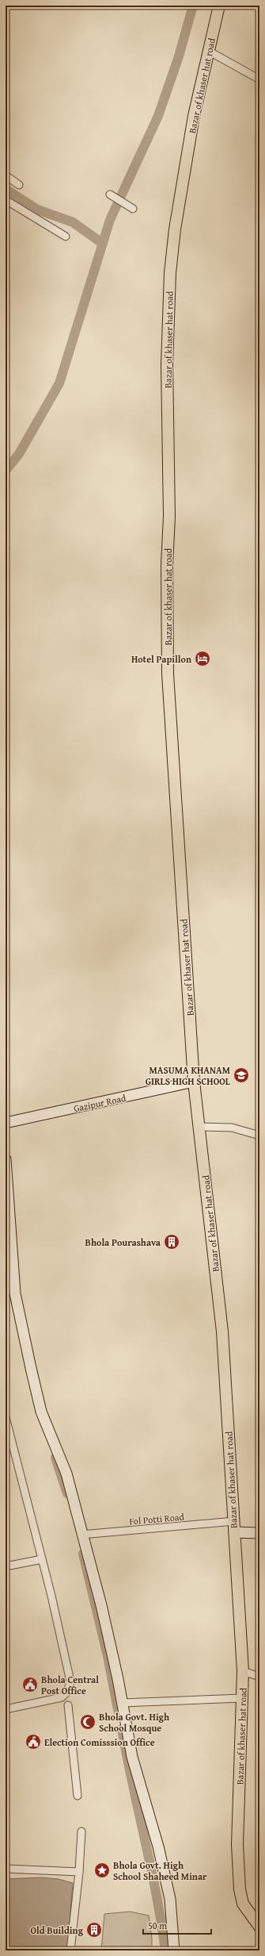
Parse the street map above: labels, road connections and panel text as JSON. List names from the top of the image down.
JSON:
{
  "streets": {
    "main road": ["Bazar of khaser hat road"],
    "street": ["Gazipur Road", "Fol Potti Road"]
  },
  "crossings": [
    ["Bazar of khaser hat road", "Gazipur Road"],
    ["Bazar of khaser hat road", "Fol Potti Road"]
  ],
  "places": {
    "hotel": ["Hotel Papillon"],
    "school or university": ["MASUMA KHANAM GIRLS HIGH SCHOOL"],
    "building": ["Bhola Pourashava", "Old Building"],
    "public building": ["Bhola Central Post Office", "Election Comisssion Office"],
    "mosque": ["Bhola Govt. High School Mosque"],
    "place": ["Bhola Govt. High School Shaheed Minar"]
  },
  "scale_bar": "50 m"
}
